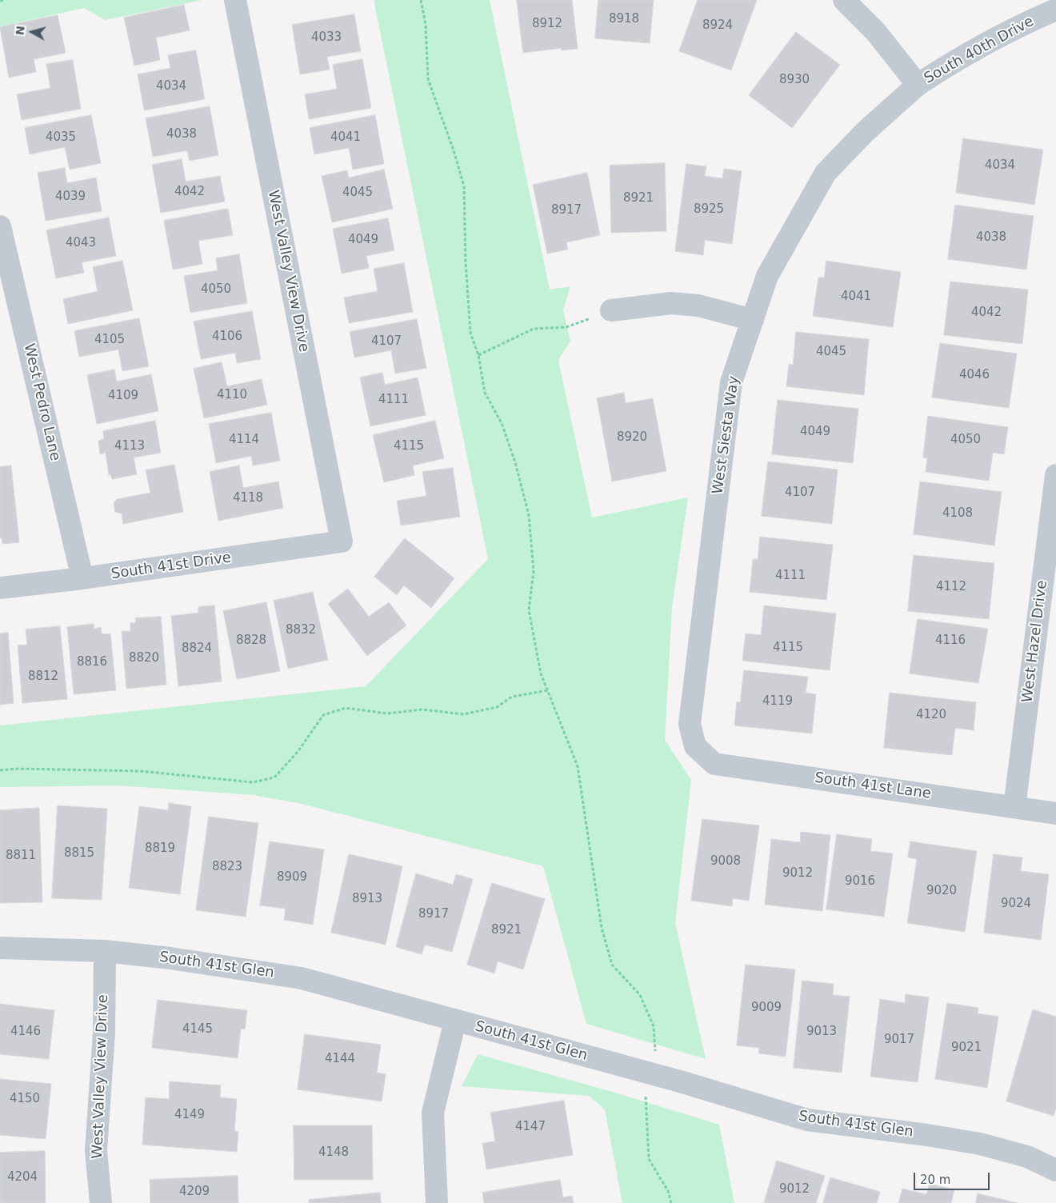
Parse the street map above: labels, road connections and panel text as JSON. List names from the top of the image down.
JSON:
{
  "streets": {
    "street": [
      "South 40th Drive",
      "West Valley View Drive",
      "West Pedro Lane",
      "West Siesta Way",
      "South 41st Drive",
      "West Hazel Drive",
      "South 41st Lane",
      "South 41st Glen"
    ]
  },
  "crossings": [
    ["South 40th Drive", "West Siesta Way"],
    ["West Valley View Drive", "South 41st Drive"],
    ["West Valley View Drive", "South 41st Glen"],
    ["West Pedro Lane", "South 41st Drive"],
    ["West Siesta Way", "South 41st Lane"],
    ["West Hazel Drive", "South 41st Lane"]
  ],
  "house_numbers": [
    "8918",
    "8912",
    "8924",
    "4033",
    "8930",
    "4034",
    "4038",
    "4035",
    "4041",
    "4034",
    "4042",
    "4045",
    "4039",
    "8921",
    "8925",
    "8917",
    "4038",
    "4049",
    "4043",
    "4050",
    "4041",
    "4042",
    "4106",
    "4105",
    "4107",
    "4045",
    "4046",
    "4110",
    "4109",
    "4111",
    "4049",
    "8920",
    "4114",
    "4050",
    "4113",
    "4115",
    "4107",
    "4118",
    "4108",
    "4111",
    "4112",
    "8832",
    "8828",
    "4116",
    "4115",
    "8824",
    "8820",
    "8816",
    "8812",
    "4119",
    "4120",
    "8819",
    "8815",
    "8811",
    "9008",
    "8823",
    "9012",
    "8909",
    "9016",
    "9020",
    "8913",
    "9024",
    "8917",
    "8921",
    "9009",
    "4145",
    "4146",
    "9013",
    "9017",
    "9021",
    "4144",
    "4150",
    "4149",
    "4147",
    "4148",
    "4204",
    "9012",
    "4209"
  ],
  "scale_bar": "20 m",
  "north": "left"
}
